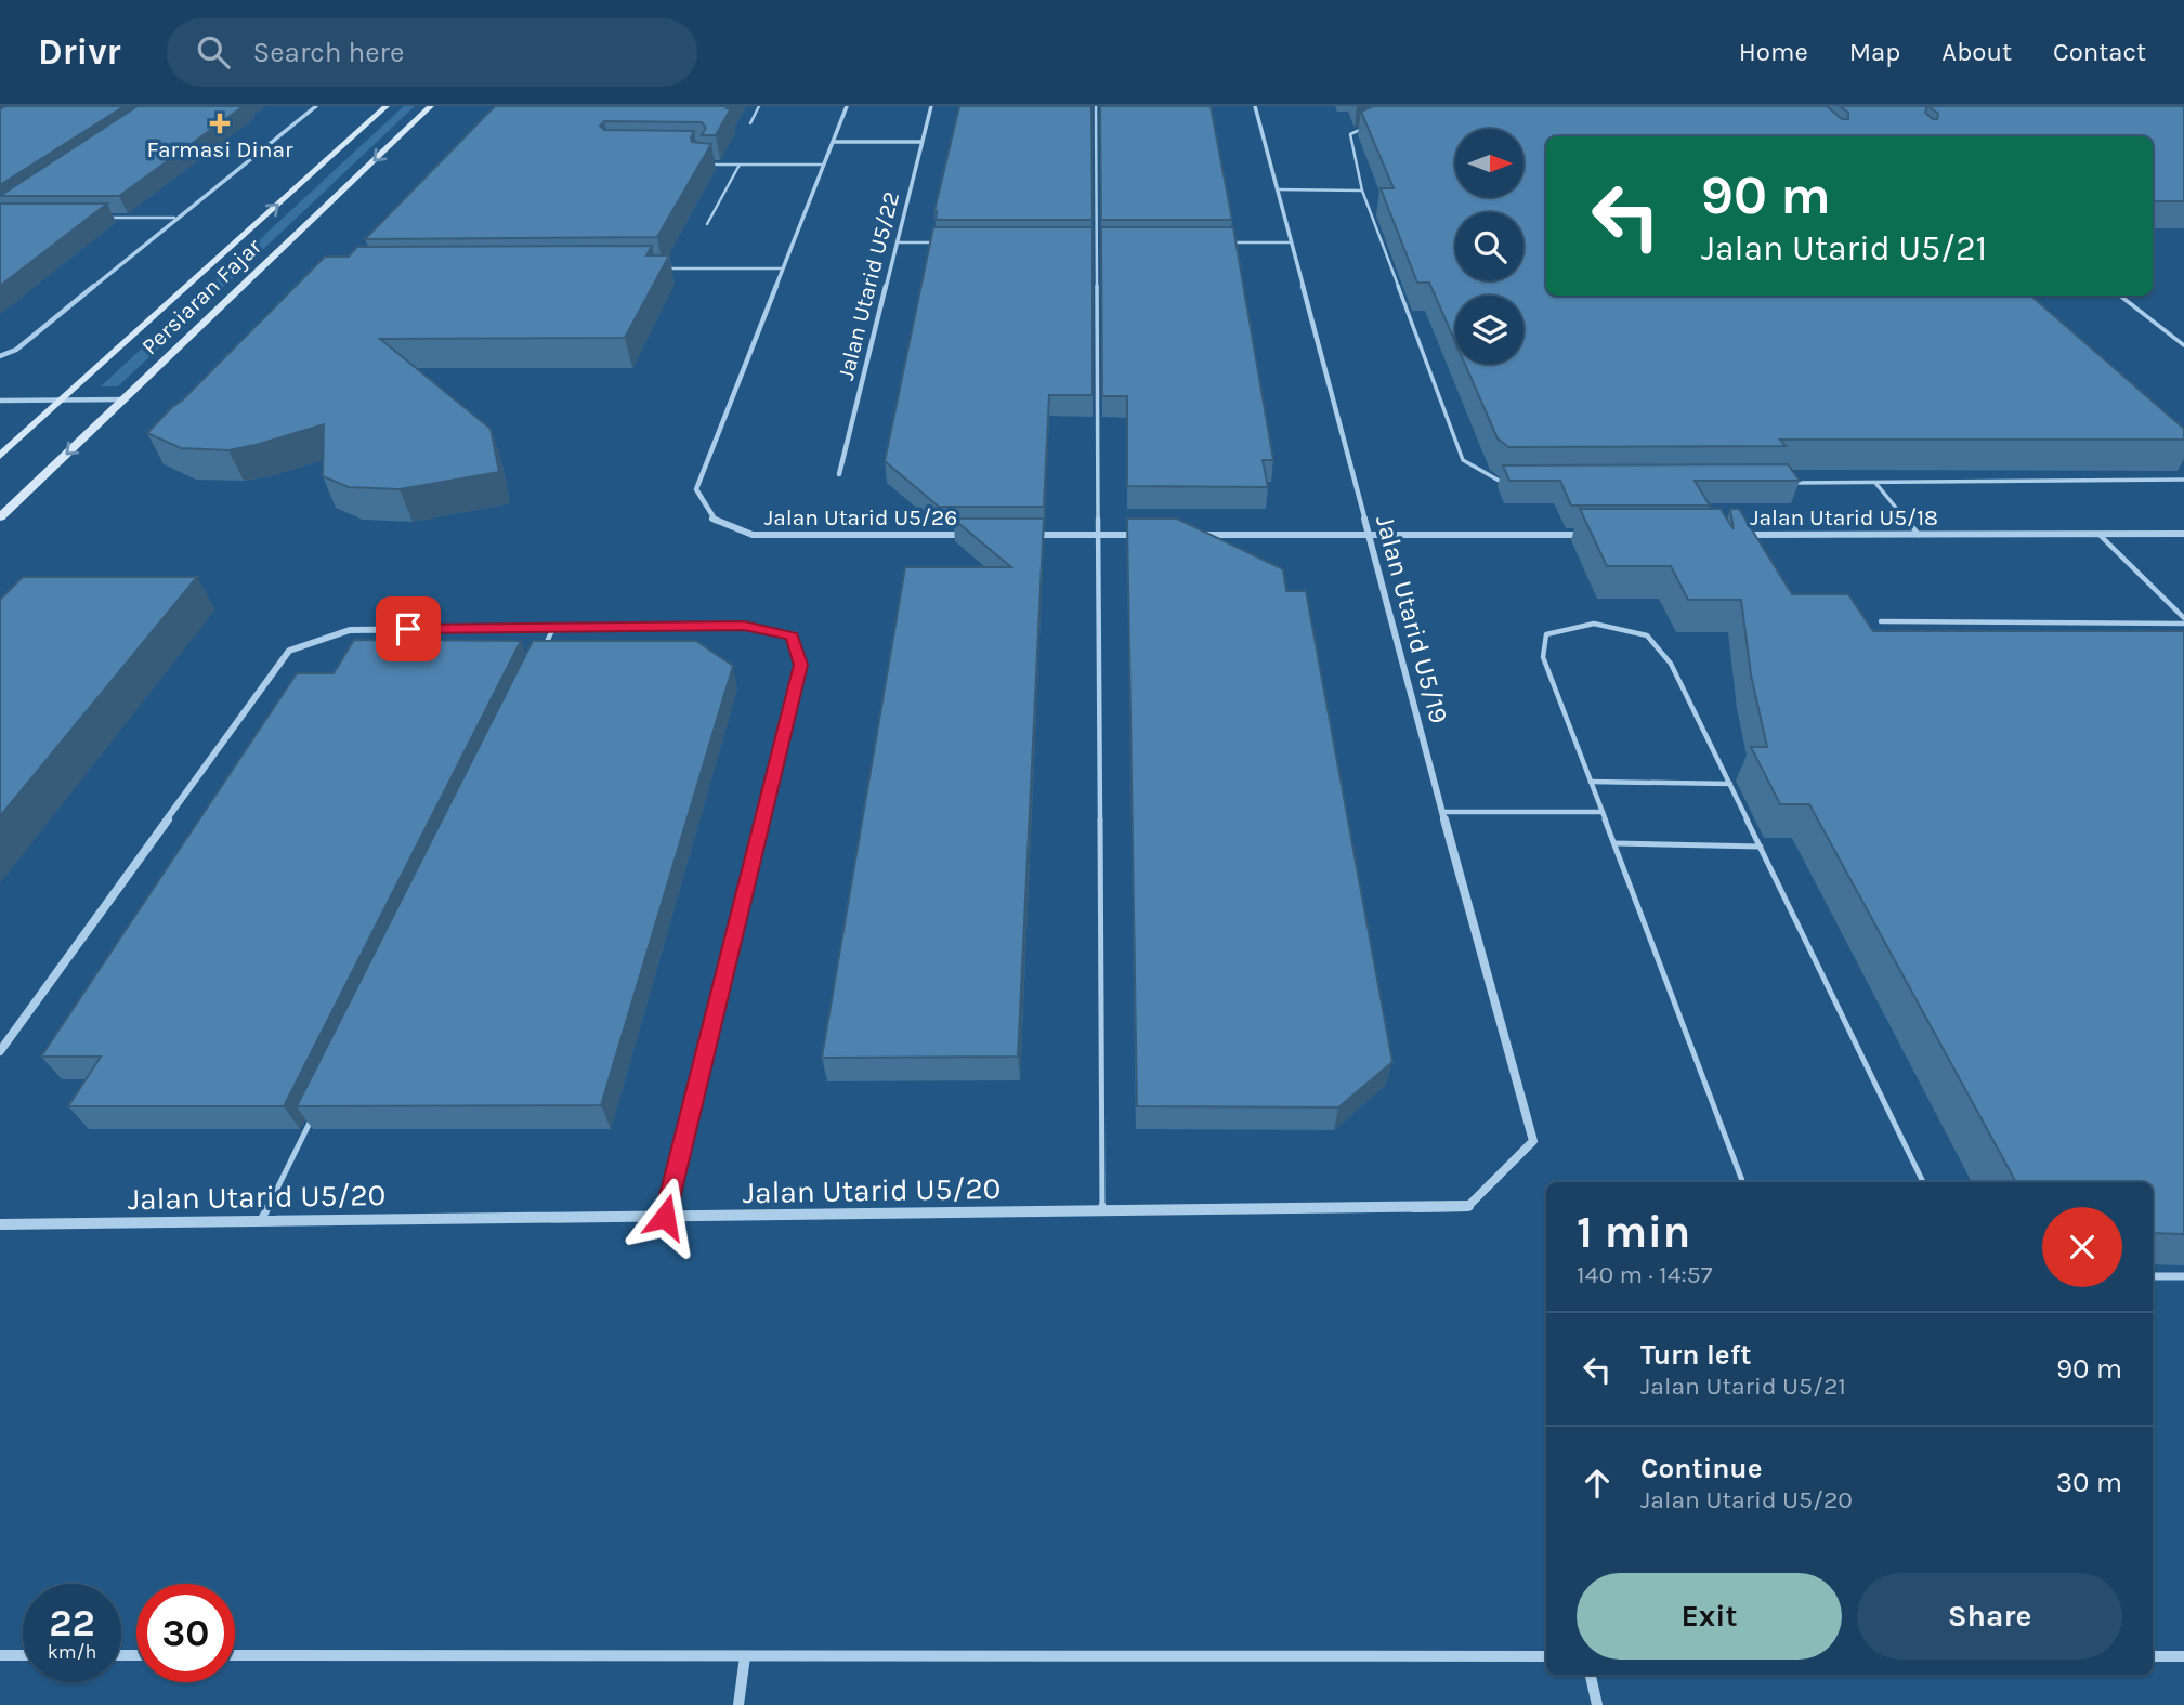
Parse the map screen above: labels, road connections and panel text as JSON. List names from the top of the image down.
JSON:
{
  "streets": {
    "main road": ["Persiaran Fajar"],
    "street": [
      "Jalan Utarid U5/22",
      "Jalan Utarid U5/26",
      "Jalan Utarid U5/18",
      "Jalan Utarid U5/19",
      "Jalan Utarid U5/20"
    ]
  },
  "crossings": [
    ["Jalan Utarid U5/19", "Jalan Utarid U5/20"]
  ],
  "places": {
    "health": ["Farmasi Dinar"]
  },
  "north": "right",
  "page": {
    "header": "Drivr",
    "search": "Search here",
    "nav": [
      "Home",
      "Map",
      "About",
      "Contact"
    ],
    "turn": ["90 m", "Jalan Utarid U5/21"],
    "heading": ["1 min", "140 m · 14:57"],
    "list": [
      {
        "name": "Turn left",
        "note": "Jalan Utarid U5/21",
        "value": "90 m"
      },
      {
        "name": "Continue",
        "note": "Jalan Utarid U5/20",
        "value": "30 m"
      }
    ],
    "buttons": ["Exit", "Share"],
    "speed": "22 km/h",
    "limit": "30"
  }
}
